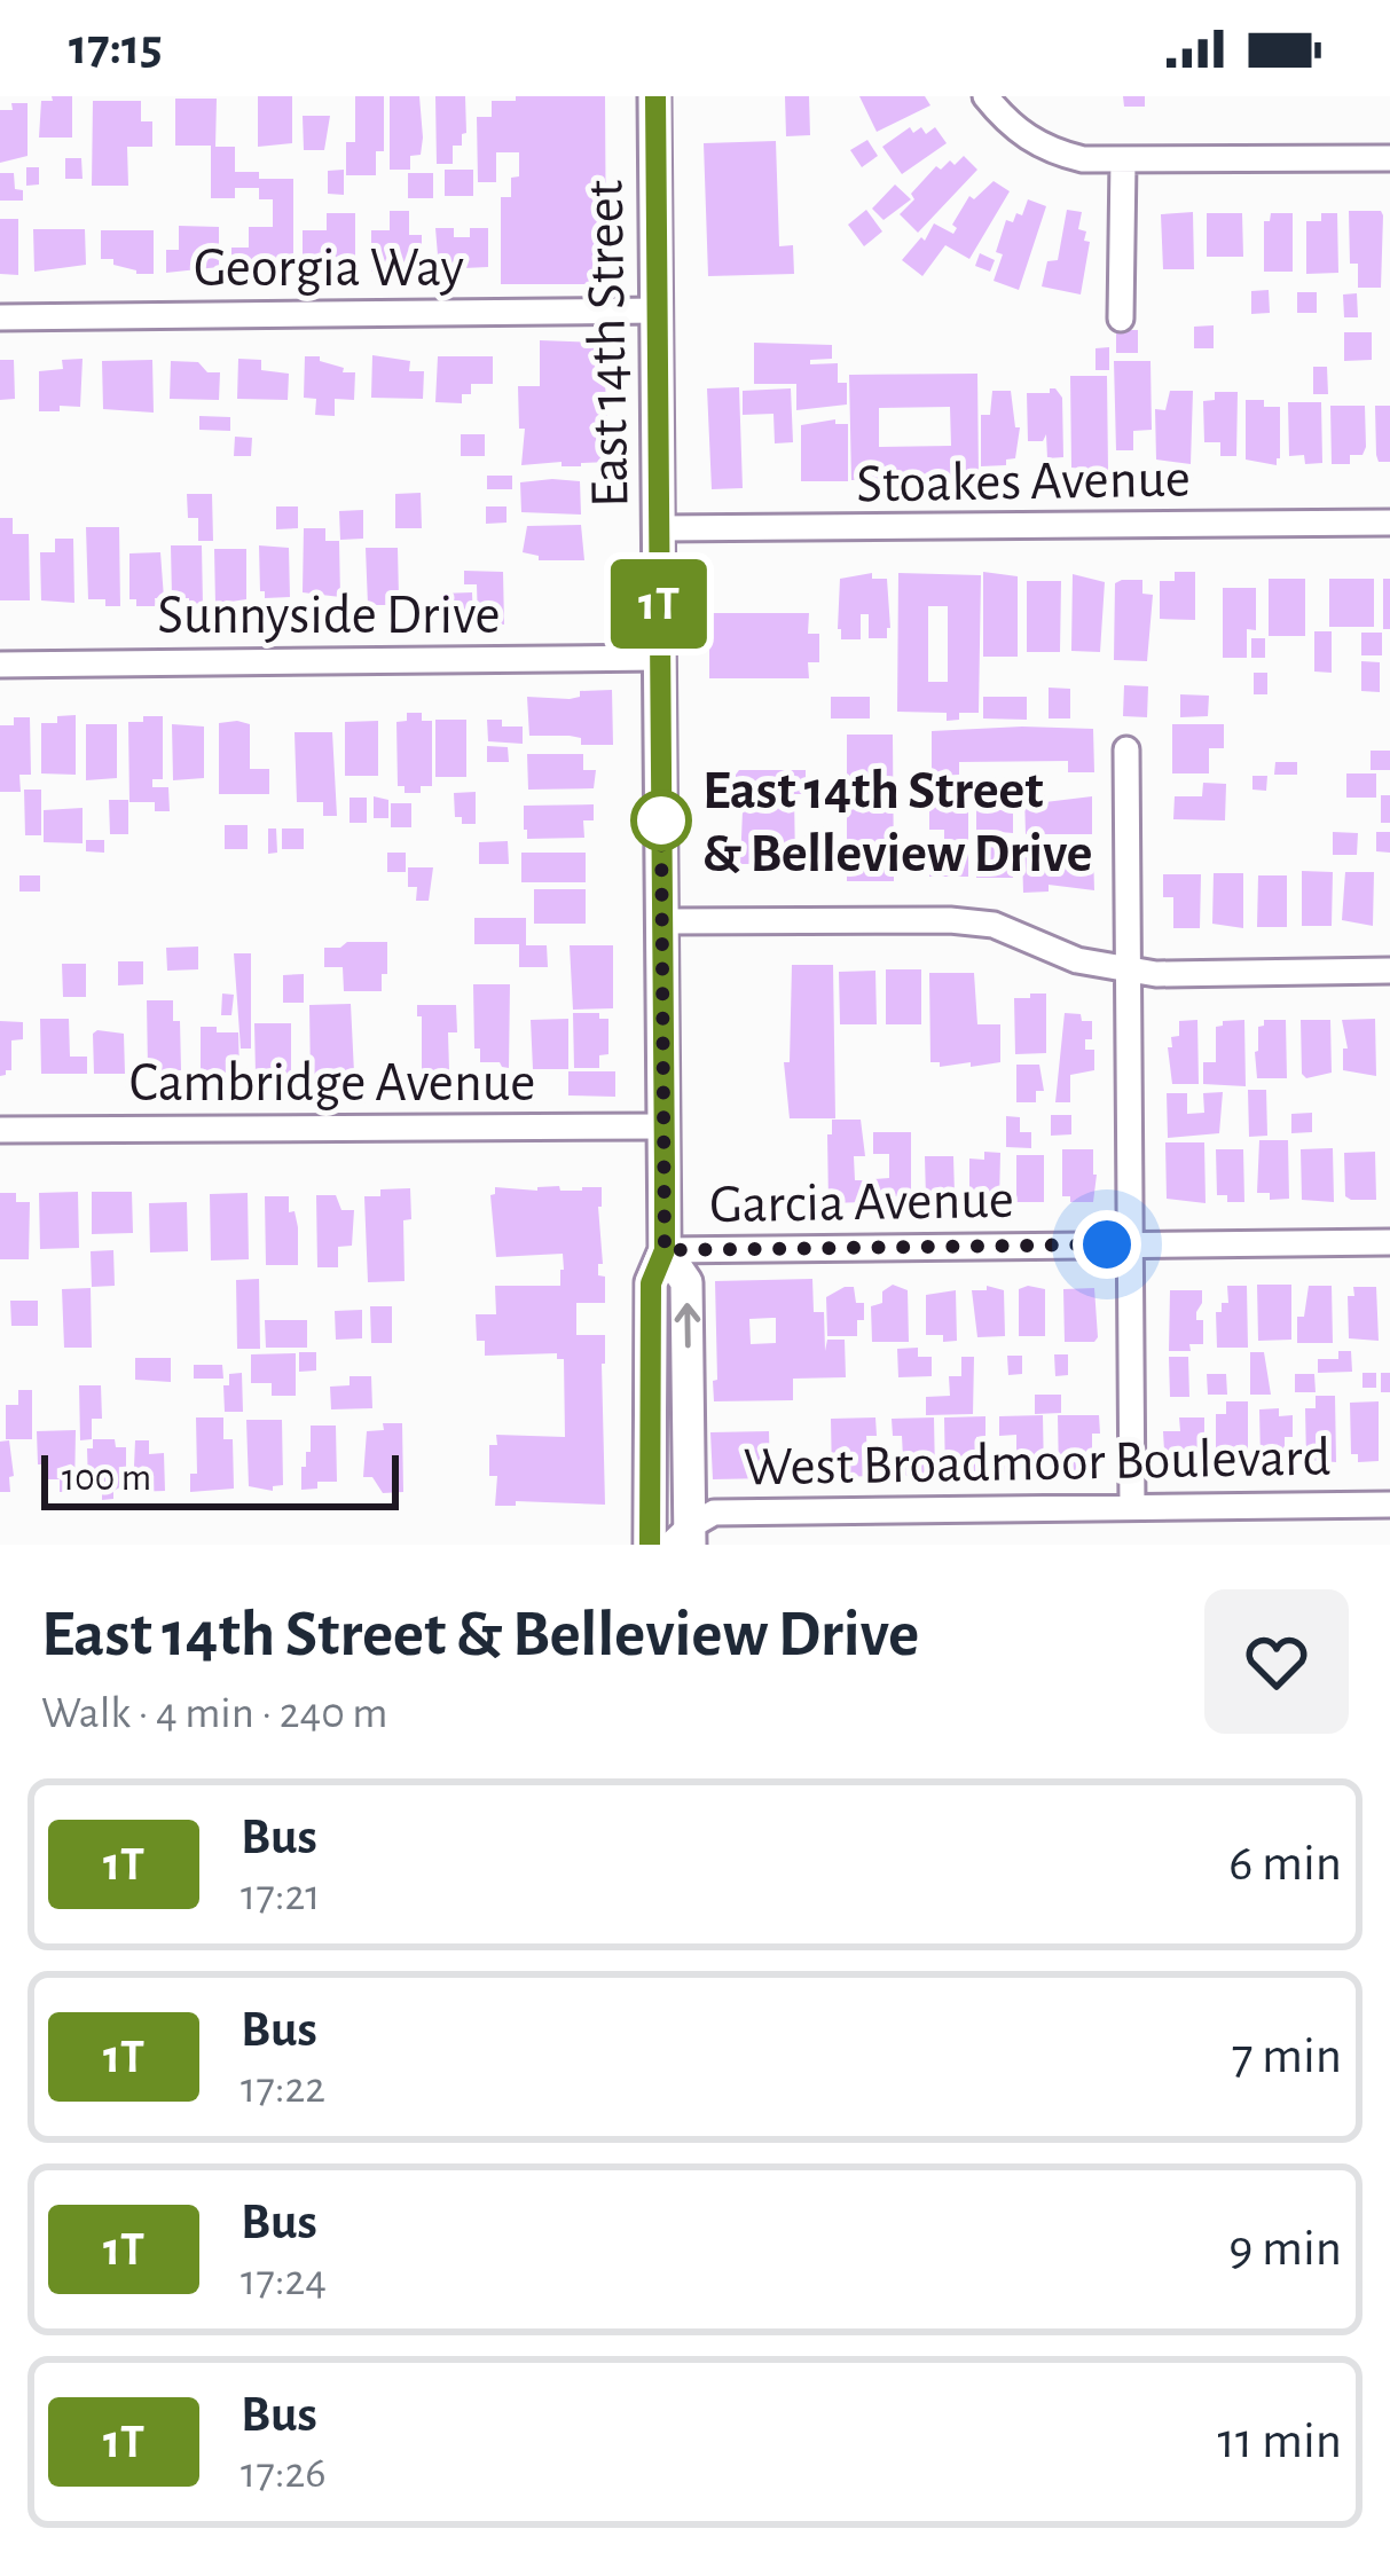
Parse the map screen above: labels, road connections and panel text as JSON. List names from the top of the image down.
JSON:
{
  "streets": {
    "main road": ["East 14th Street"],
    "street": [
      "Georgia Way",
      "Stoakes Avenue",
      "Sunnyside Drive",
      "Cambridge Avenue",
      "Garcia Avenue",
      "West Broadmoor Boulevard"
    ]
  },
  "crossings": [
    ["Georgia Way", "East 14th Street"],
    ["East 14th Street", "Stoakes Avenue"],
    ["East 14th Street", "Sunnyside Drive"],
    ["East 14th Street", "Cambridge Avenue"],
    ["East 14th Street", "Garcia Avenue"],
    ["East 14th Street", "West Broadmoor Boulevard"]
  ],
  "places": ["East 14th Street & Belleview Drive"],
  "lines": ["bus line 1T"],
  "scale_bar": "100 m",
  "page": {
    "status": "17:15",
    "on_map": "1T",
    "scale": "100 m",
    "heading": ["East 14th Street & Belleview Drive", "Walk · 4 min · 240 m"],
    "list": [
      {
        "mark": "1T",
        "name": "Bus",
        "note": "17:21",
        "value": "6 min"
      },
      {
        "mark": "1T",
        "name": "Bus",
        "note": "17:22",
        "value": "7 min"
      },
      {
        "mark": "1T",
        "name": "Bus",
        "note": "17:24",
        "value": "9 min"
      },
      {
        "mark": "1T",
        "name": "Bus",
        "note": "17:26",
        "value": "11 min"
      }
    ]
  }
}
